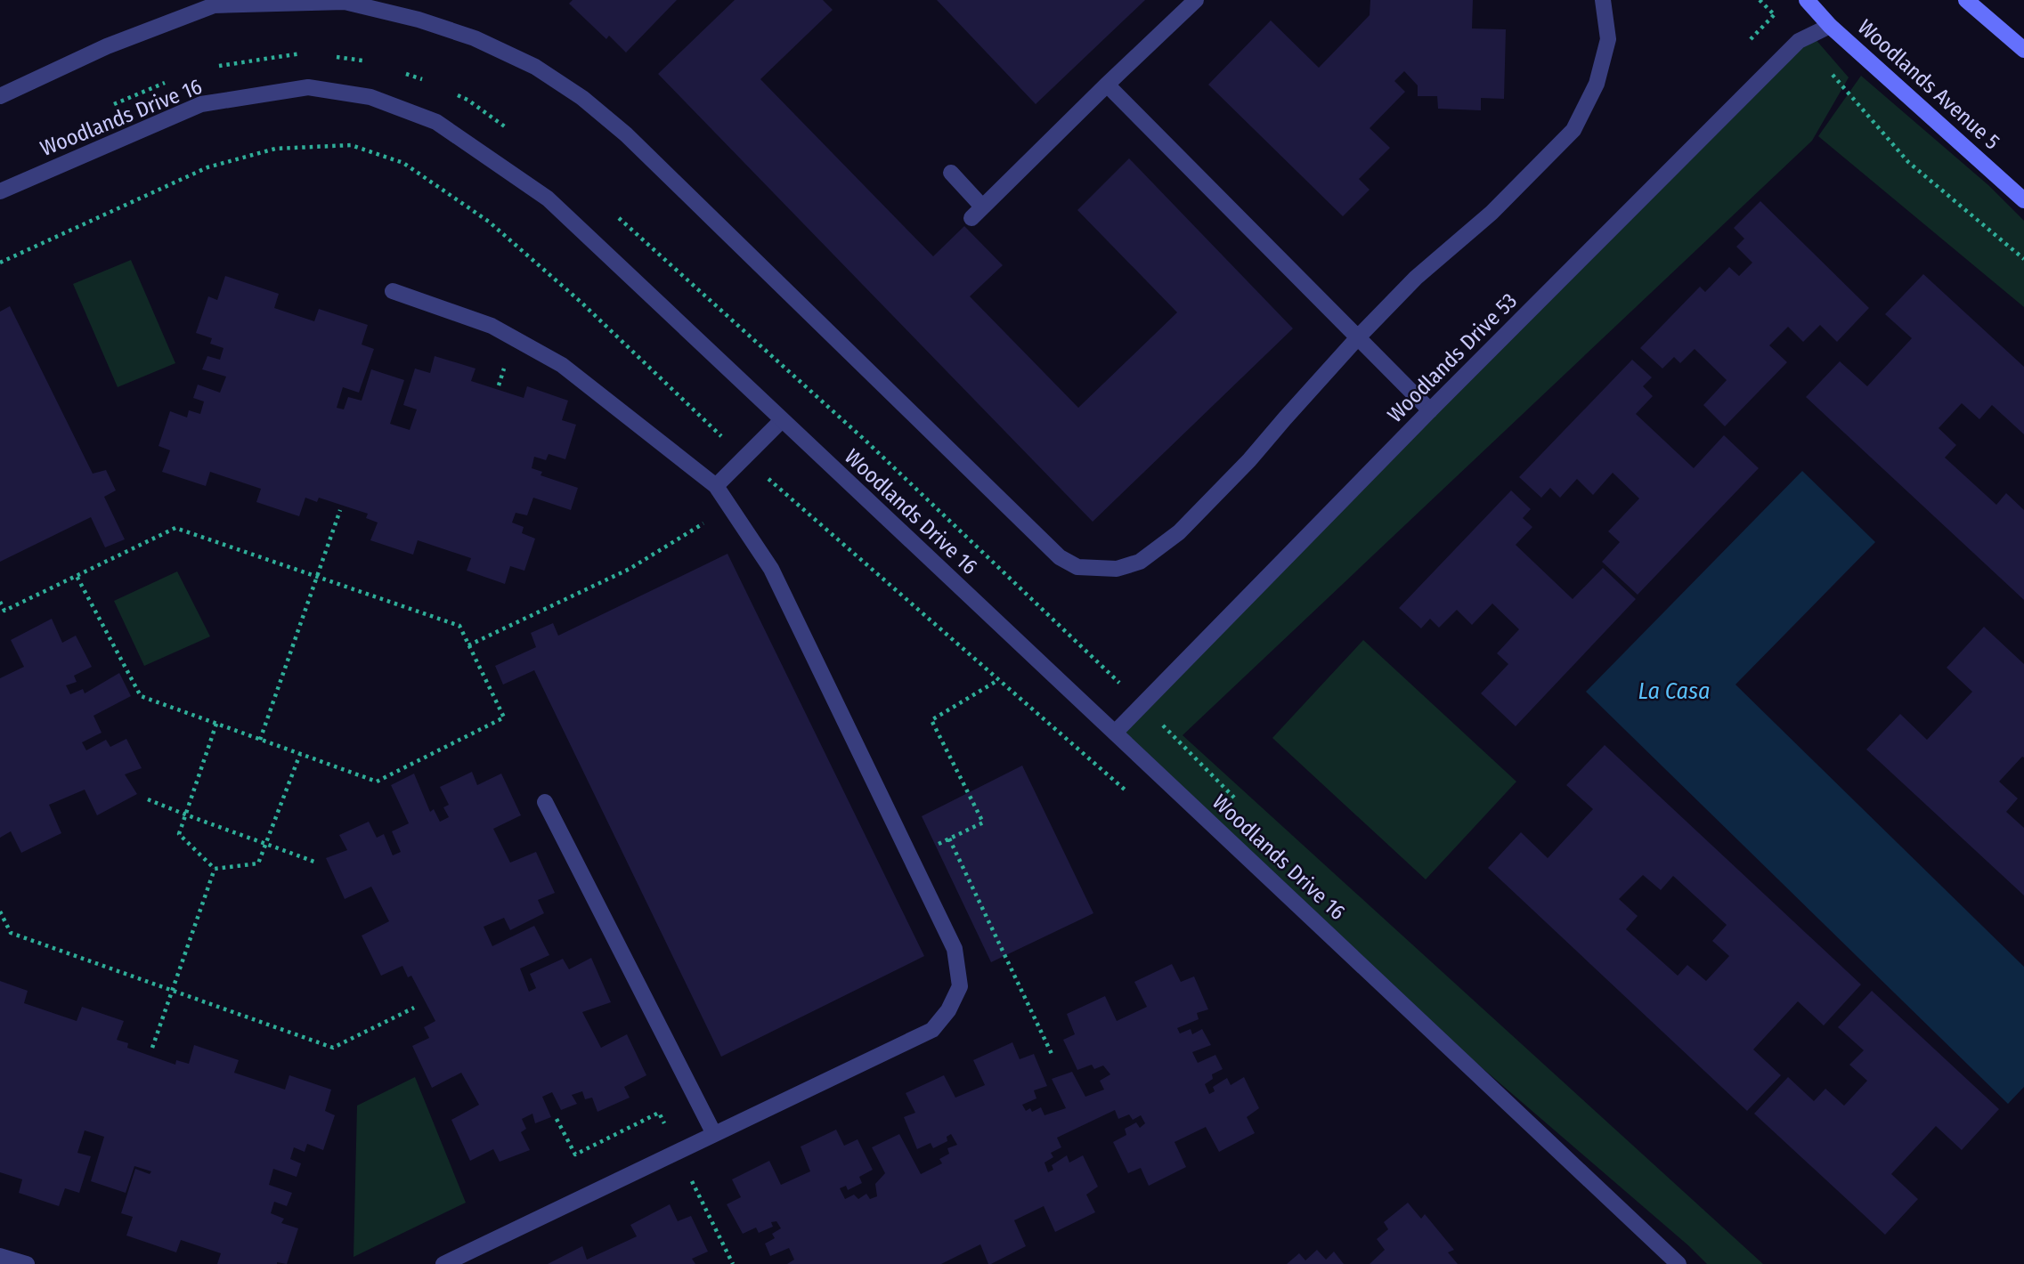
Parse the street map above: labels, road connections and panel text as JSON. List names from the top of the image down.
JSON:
{
  "streets": {
    "main road": ["Woodlands Avenue 5"],
    "street": ["Woodlands Drive 16", "Woodlands Drive 53"]
  },
  "crossings": [
    ["Woodlands Avenue 5", "Woodlands Drive 53"],
    ["Woodlands Drive 16", "Woodlands Drive 53"]
  ],
  "water": ["La Casa"]
}
